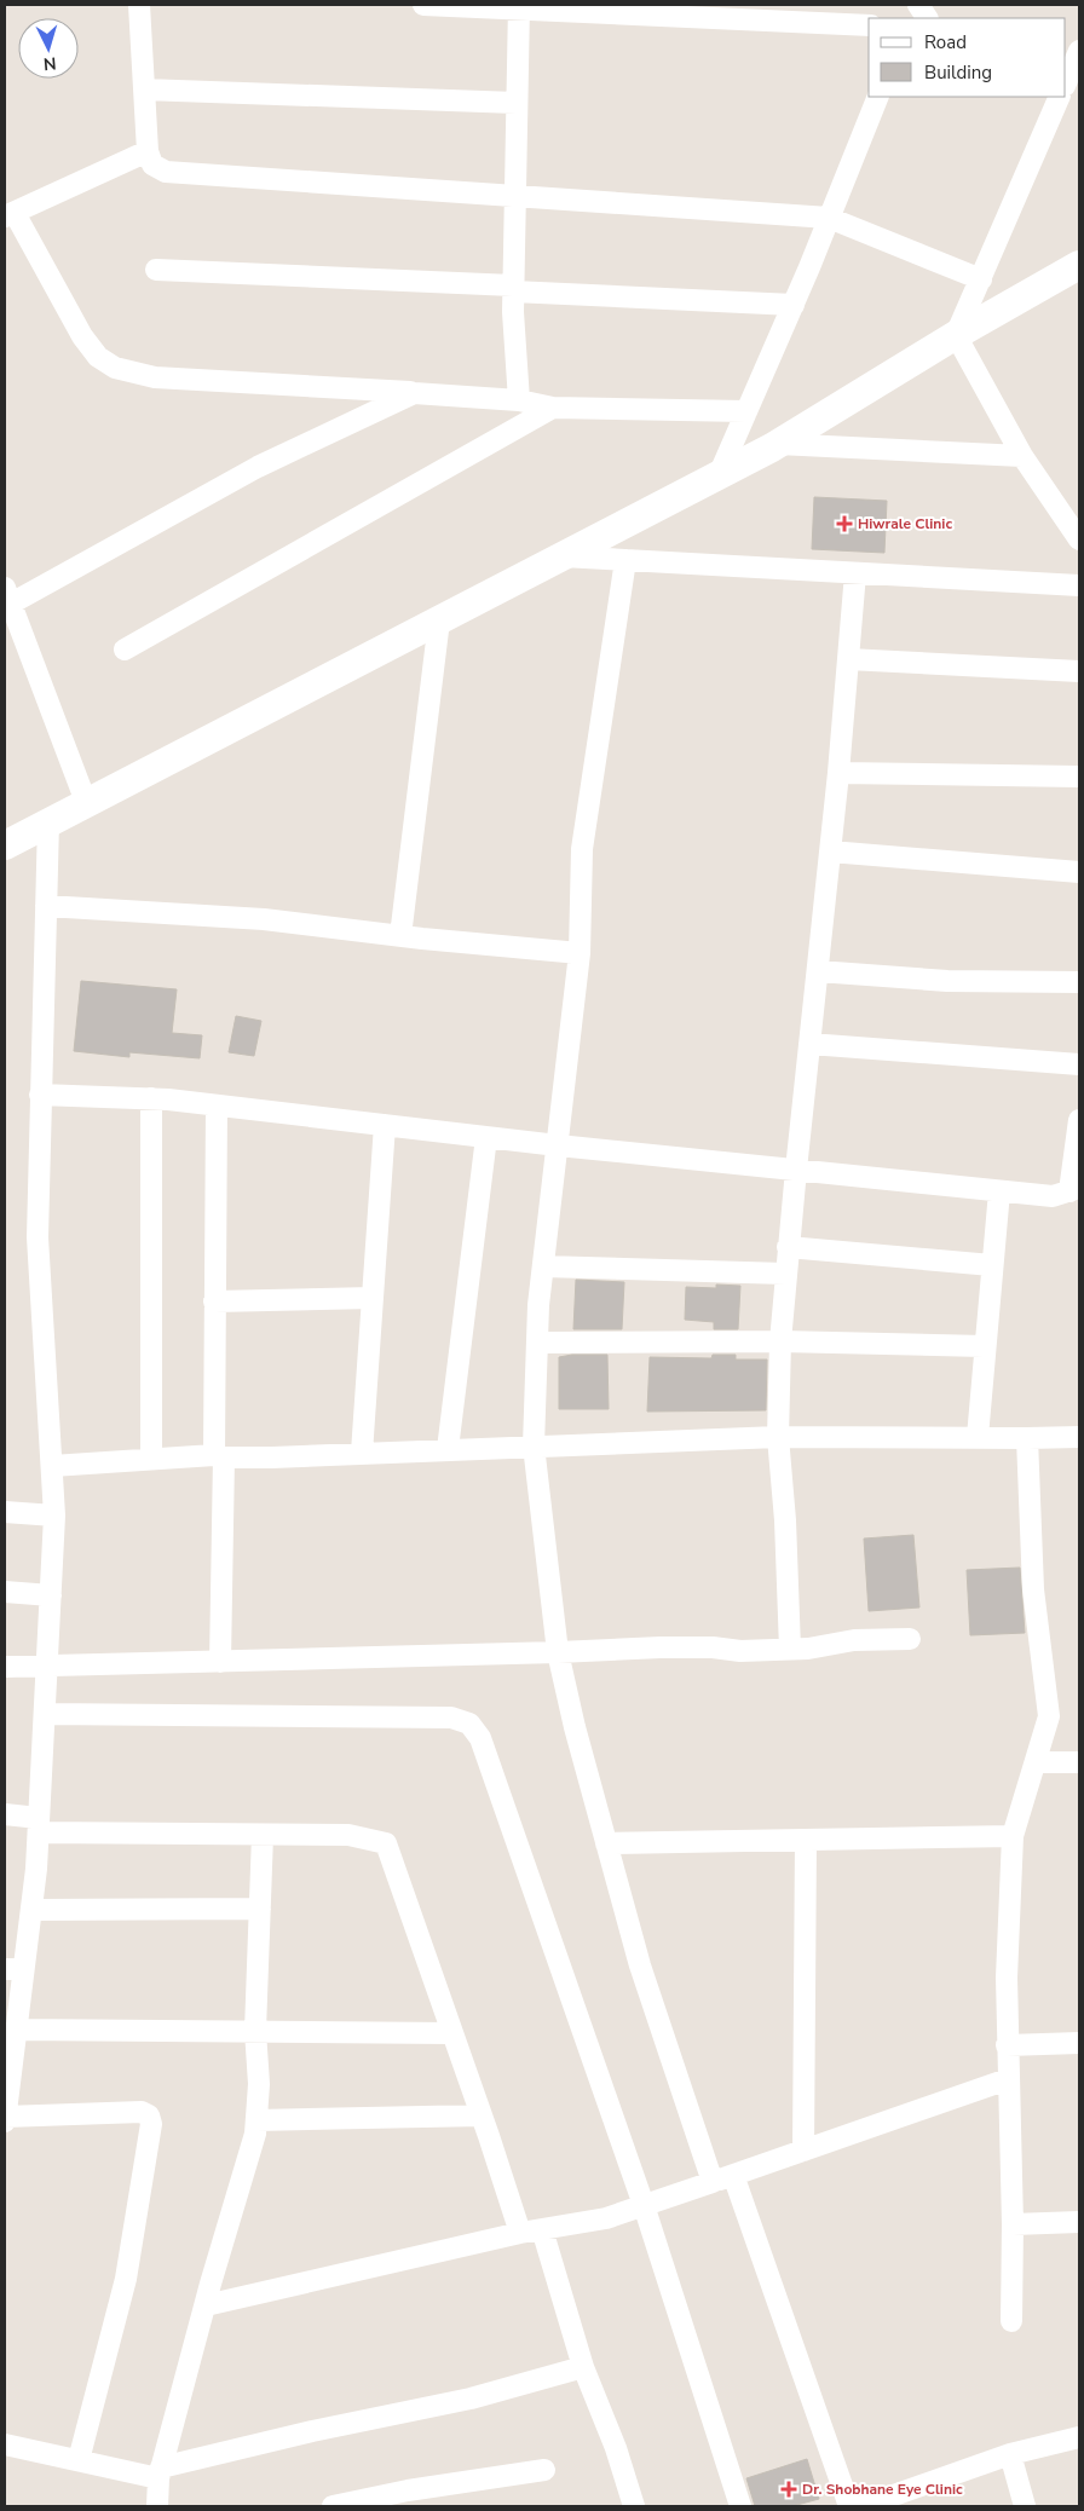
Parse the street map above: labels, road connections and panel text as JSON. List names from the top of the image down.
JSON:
{
  "places": {
    "health": ["Hiwrale Clinic", "Dr. Shobhane Eye Clinic"]
  },
  "legend": ["Road", "Building"],
  "north": "bottom"
}
